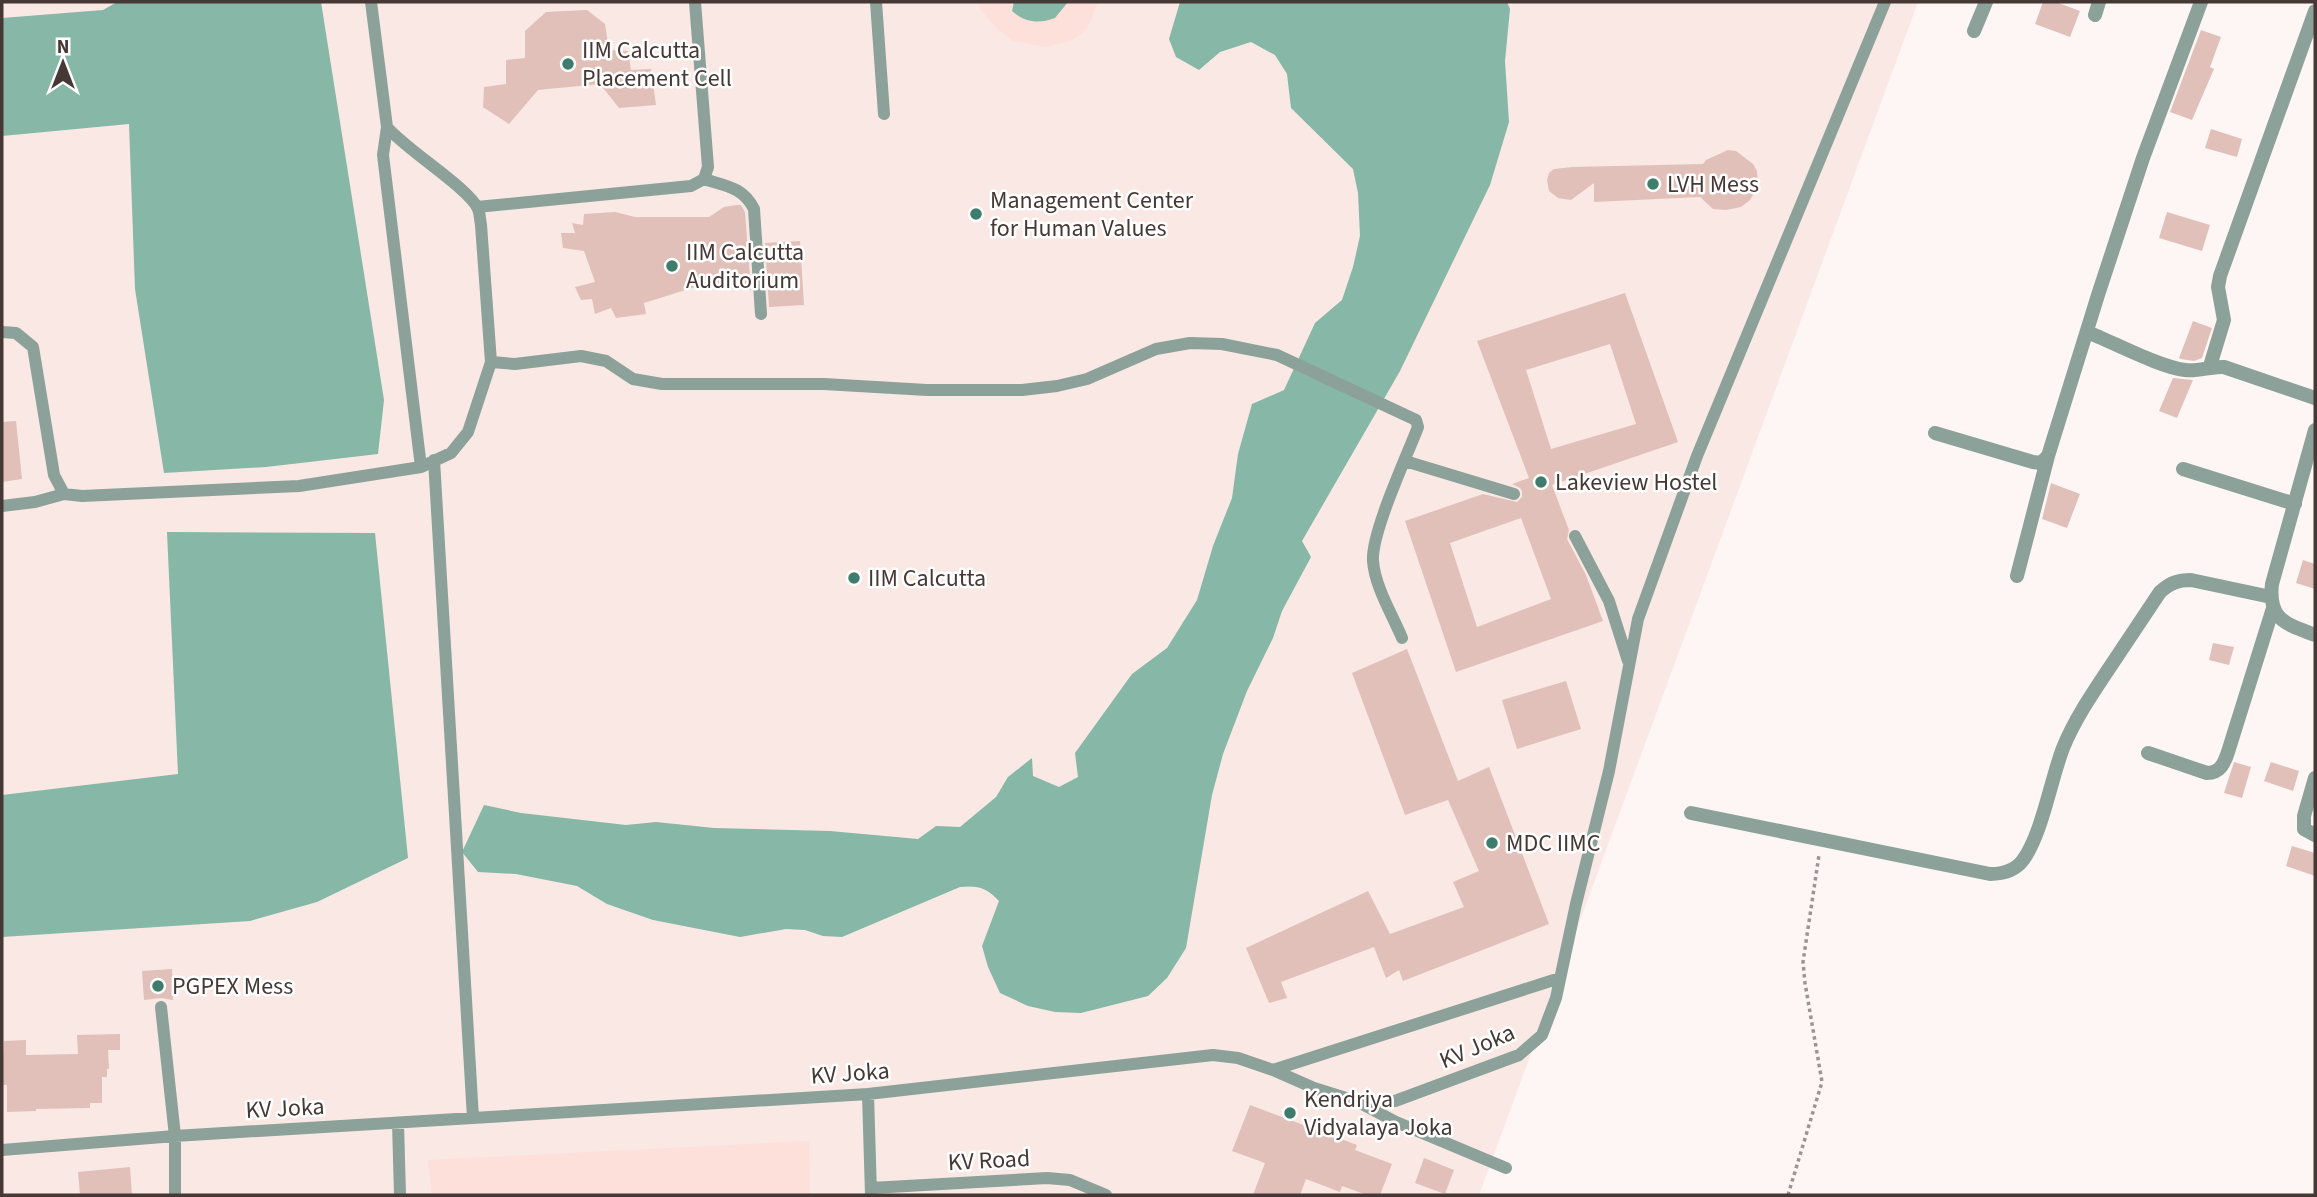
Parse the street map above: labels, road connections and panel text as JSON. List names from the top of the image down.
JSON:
{
  "streets": {
    "lane": ["KV Joka", "KV Road"]
  },
  "places": [
    "IIM Calcutta Placement Cell",
    "LVH Mess",
    "Management Center for Human Values",
    "IIM Calcutta Auditorium",
    "Lakeview Hostel",
    "IIM Calcutta",
    "MDC IIMC",
    "PGPEX Mess",
    "Kendriya Vidyalaya Joka"
  ],
  "north": "top"
}
